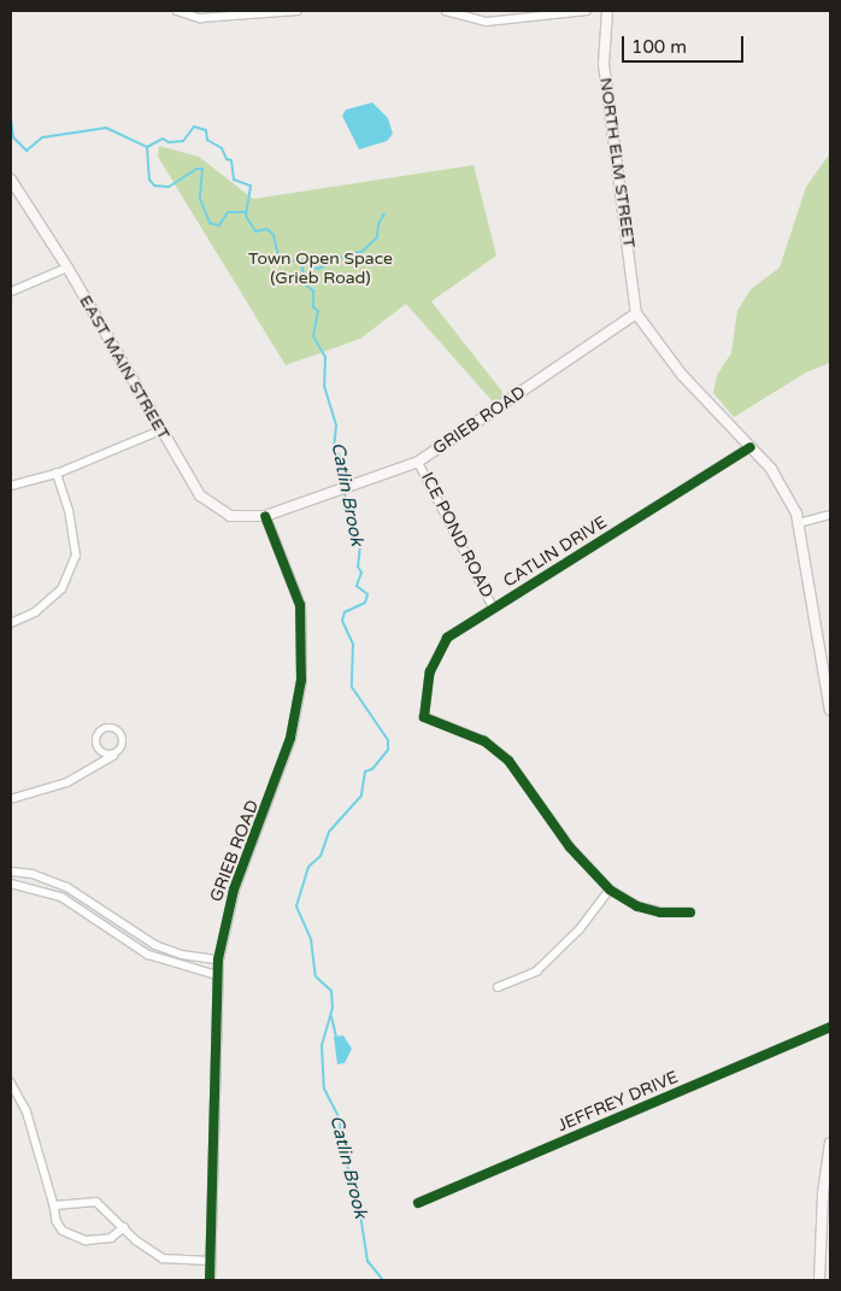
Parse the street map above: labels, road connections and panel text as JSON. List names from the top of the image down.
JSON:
{
  "streets": {
    "main road": ["NORTH ELM STREET", "EAST MAIN STREET", "GRIEB ROAD"],
    "street": ["ICE POND ROAD", "CATLIN DRIVE", "JEFFREY DRIVE"]
  },
  "crossings": [
    ["NORTH ELM STREET", "GRIEB ROAD"],
    ["EAST MAIN STREET", "GRIEB ROAD"],
    ["GRIEB ROAD", "ICE POND ROAD"],
    ["ICE POND ROAD", "CATLIN DRIVE"]
  ],
  "water": ["Catlin Brook"],
  "parks": ["Town Open Space (Grieb Road)"],
  "scale_bar": "100 m"
}
